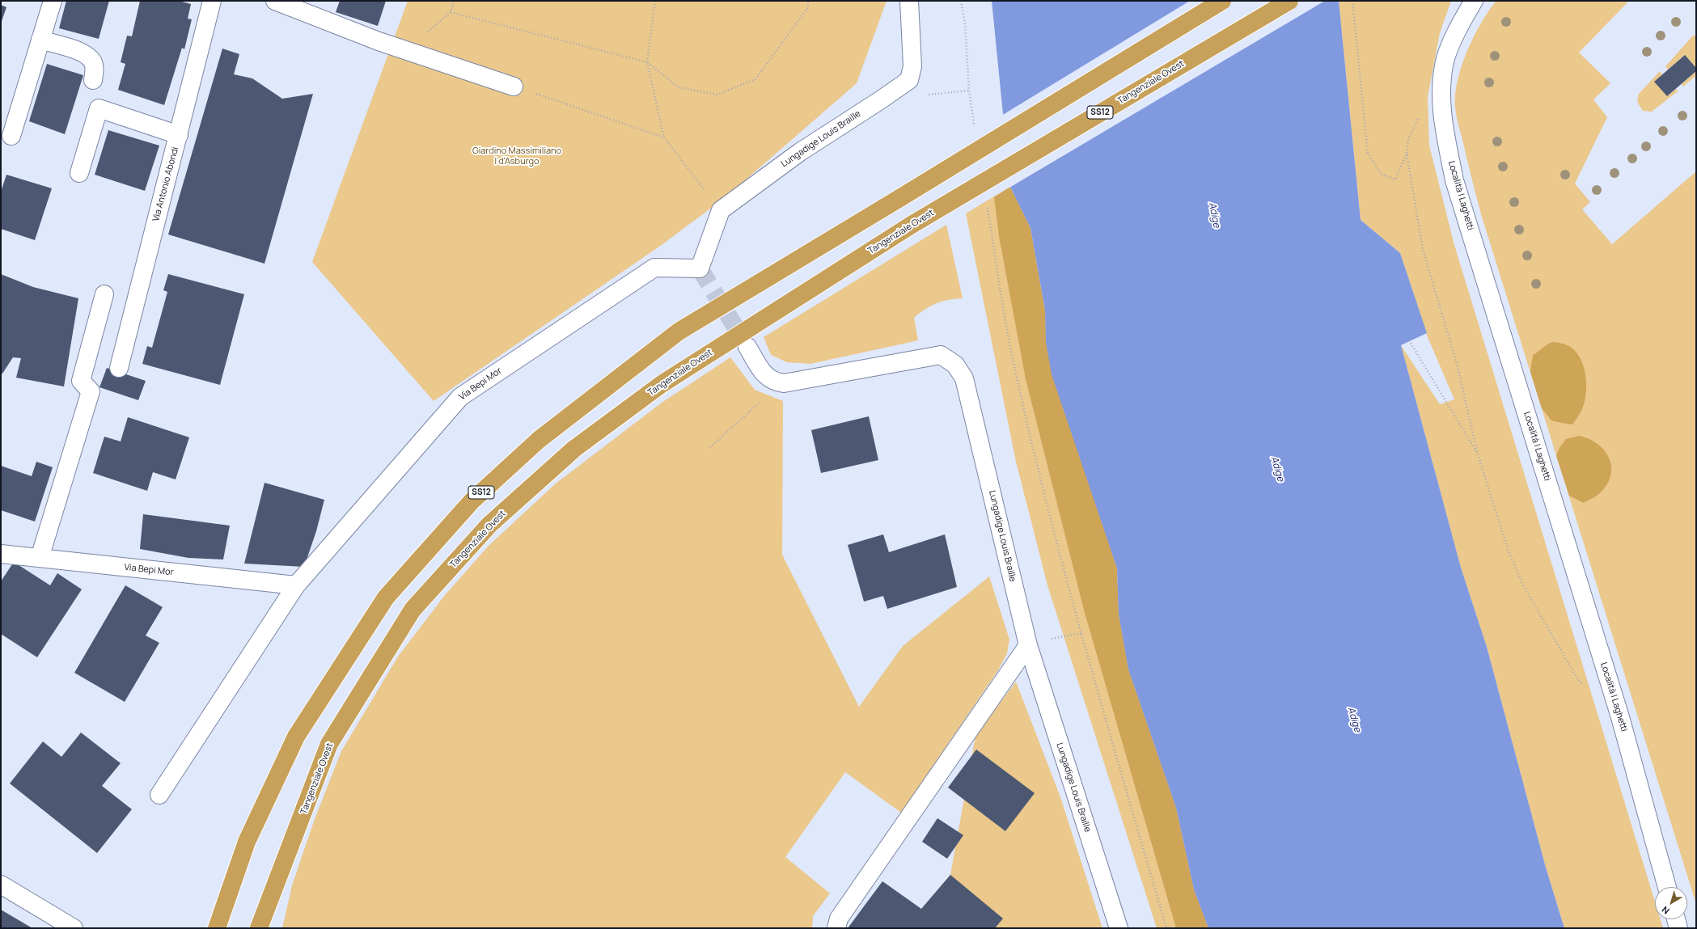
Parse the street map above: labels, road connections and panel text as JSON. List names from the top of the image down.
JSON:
{
  "streets": {
    "highway": ["Tangenziale Ovest", "SS12"],
    "street": [
      "Lungadige Louis Braille",
      "Via Antonio Abondi",
      "Località I Laghetti",
      "Via Bepi Mor"
    ]
  },
  "crossings": [
    ["Lungadige Louis Braille", "Via Bepi Mor"]
  ],
  "water": ["Adige"],
  "parks": ["Giardino Massimiliano I d'Asburgo"],
  "north": "bottom left"
}
